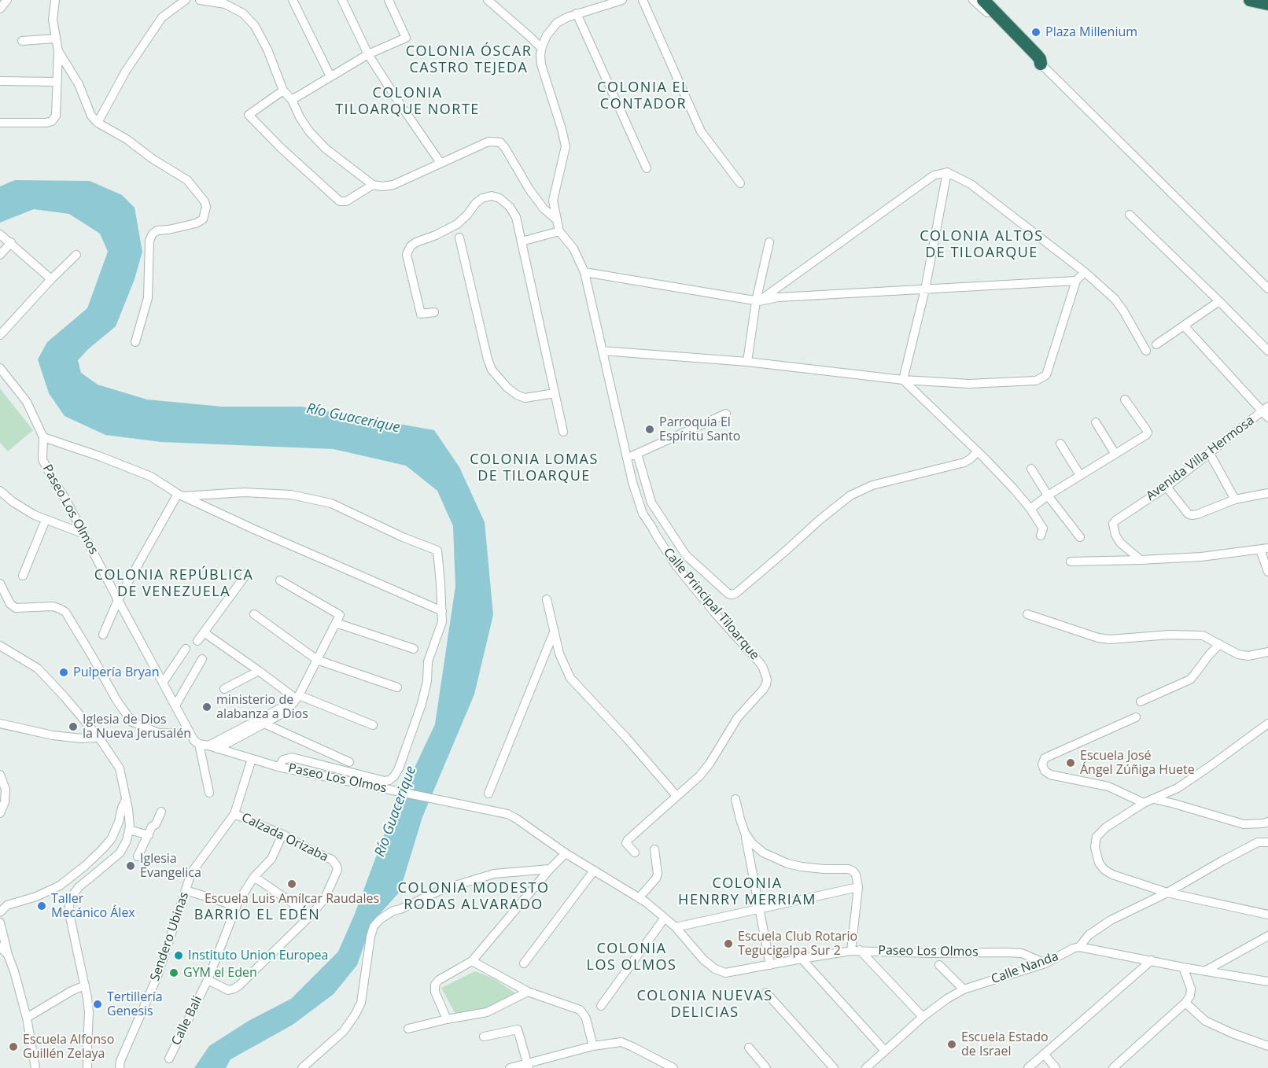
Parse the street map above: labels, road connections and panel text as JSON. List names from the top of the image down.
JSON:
{
  "streets": {
    "street": [
      "Avenida Villa Hermosa",
      "Paseo Los Olmos",
      "Calle Principal Tiloarque",
      "Calzada Orizaba",
      "Sendero Ubinas",
      "Calle Nanda",
      "Calle Bali"
    ]
  },
  "crossings": [
    ["Paseo Los Olmos", "Sendero Ubinas"],
    ["Paseo Los Olmos", "Calle Nanda"],
    ["Calzada Orizaba", "Sendero Ubinas"],
    ["Calzada Orizaba", "Calle Bali"]
  ],
  "districts": [
    "COLONIA ÓSCAR CASTRO TEJEDA",
    "COLONIA EL CONTADOR",
    "COLONIA TILOARQUE NORTE",
    "COLONIA ALTOS DE TILOARQUE",
    "COLONIA LOMAS DE TILOARQUE",
    "COLONIA REPÚBLICA DE VENEZUELA",
    "COLONIA HENRRY MERRIAM",
    "COLONIA MODESTO RODAS ALVARADO",
    "BARRIO EL EDÉN",
    "COLONIA LOS OLMOS",
    "COLONIA NUEVAS DELICIAS"
  ],
  "water": ["Río Guacerique"],
  "places": [
    "Plaza Millenium",
    "Parroquia El Espíritu Santo",
    "Pulpería Bryan",
    "ministerio de alabanza a Dios",
    "Iglesia de Dios la Nueva Jerusalén",
    "Escuela José Ángel Zúñiga Huete",
    "Iglesia Evangelica",
    "Escuela Luis Amílcar Raudales",
    "Taller Mecánico Álex",
    "Escuela Club Rotario Tegucigalpa Sur 2",
    "Instituto Union Europea",
    "GYM el Eden",
    "Tertillería Genesis",
    "Escuela Estado de Israel",
    "Escuela Alfonso Guillén Zelaya"
  ]
}
